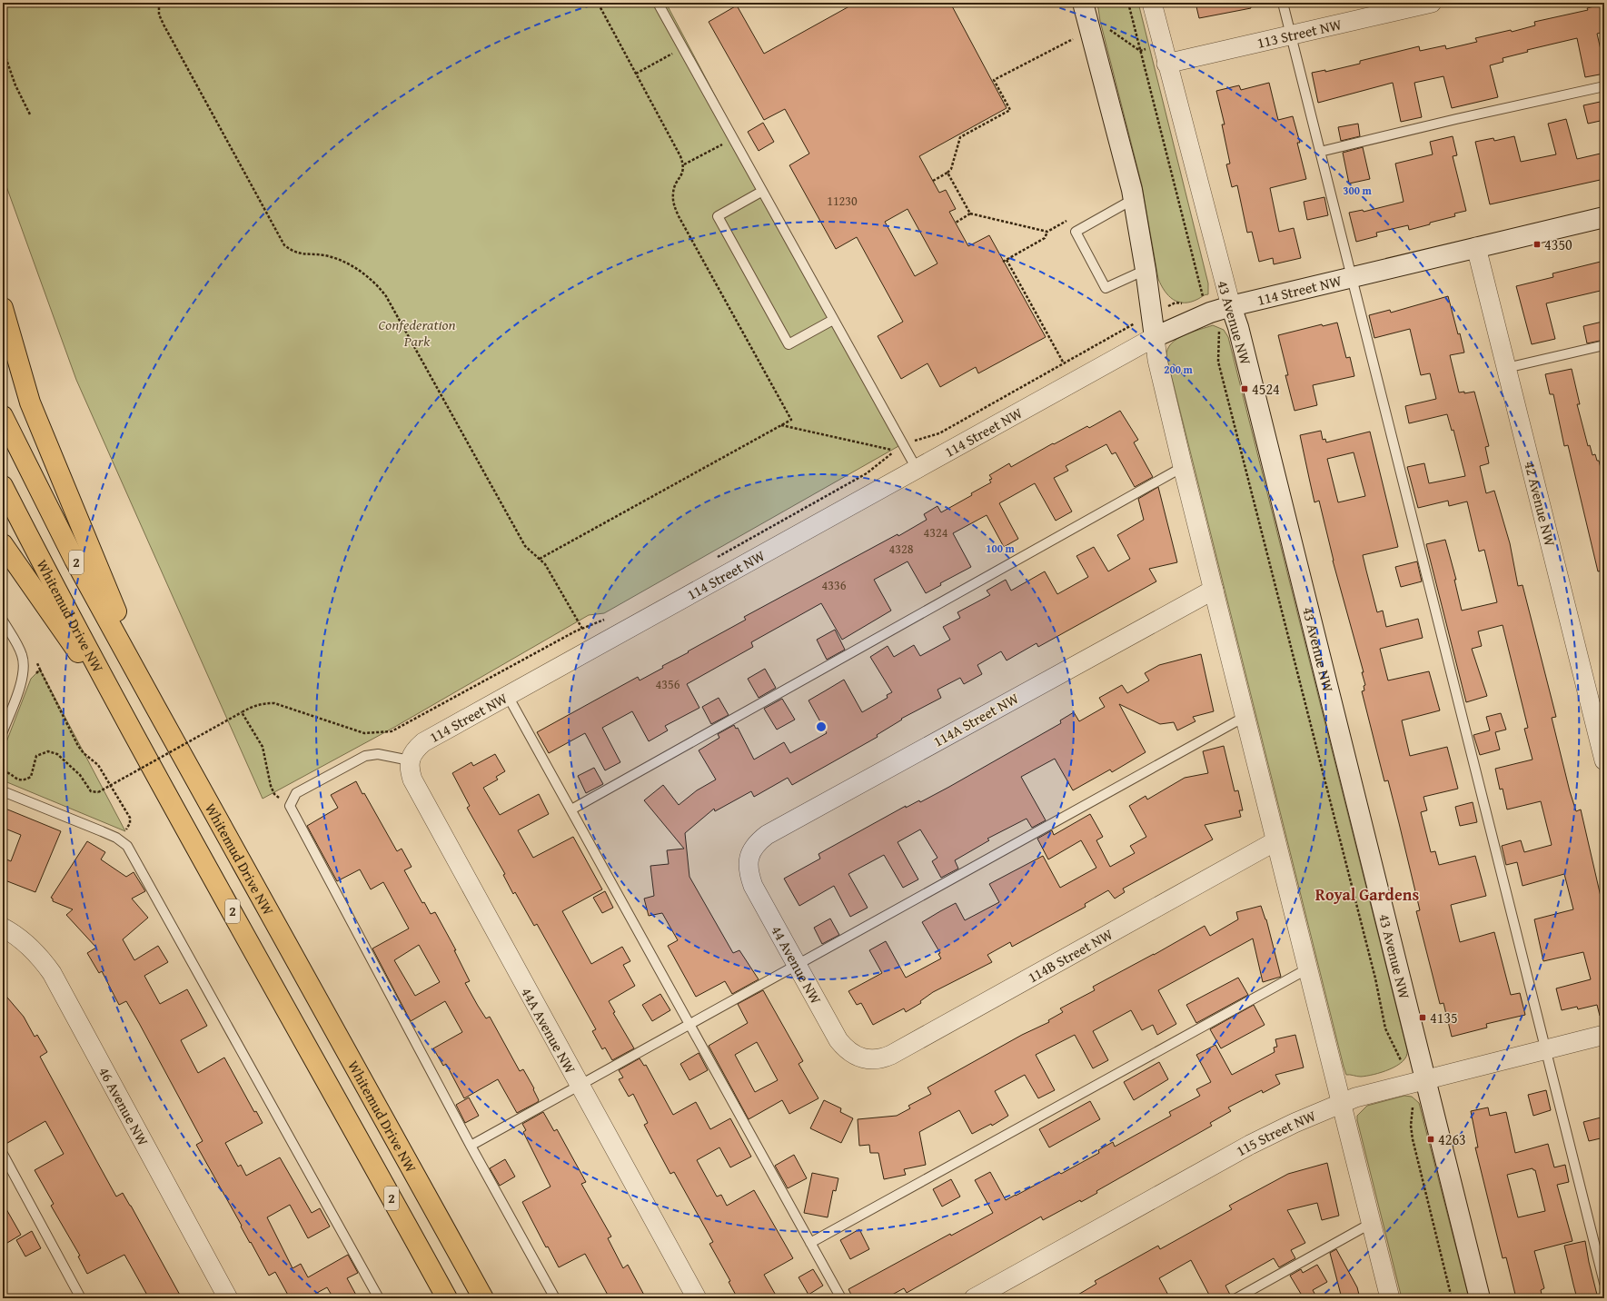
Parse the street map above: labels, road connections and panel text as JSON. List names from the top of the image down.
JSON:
{
  "streets": {
    "highway": ["2", "Whitemud Drive NW"],
    "street": [
      "113 Street NW",
      "114 Street NW",
      "43 Avenue NW",
      "42 Avenue NW",
      "114A Street NW",
      "114B Street NW",
      "44 Avenue NW",
      "44A Avenue NW",
      "46 Avenue NW",
      "115 Street NW"
    ]
  },
  "crossings": [
    ["113 Street NW", "43 Avenue NW"],
    ["114 Street NW", "43 Avenue NW"],
    ["114 Street NW", "42 Avenue NW"],
    ["114 Street NW", "44A Avenue NW"],
    ["43 Avenue NW", "115 Street NW"],
    ["114A Street NW", "44 Avenue NW"],
    ["114B Street NW", "44 Avenue NW"]
  ],
  "districts": ["Royal Gardens"],
  "parks": ["Confederation Park"],
  "places": {
    "transit": [
      "4350",
      "4524",
      "4135",
      "4263"
    ]
  },
  "house_numbers": [
    "11230",
    "4324",
    "4328",
    "4336",
    "4356"
  ],
  "rings": ["300 m", "200 m", "100 m"]
}
